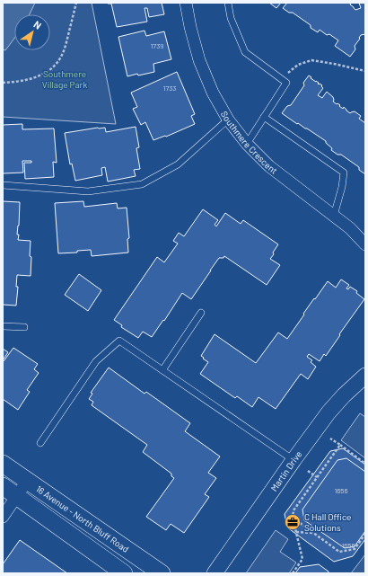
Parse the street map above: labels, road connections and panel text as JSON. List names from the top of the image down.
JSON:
{
  "streets": {
    "main road": ["16 Avenue - North Bluff Road"],
    "street": ["Southmere Crescent", "Martin Drive"]
  },
  "parks": ["Southmere Village Park"],
  "places": {
    "office": ["C Hall Office Solutions"]
  },
  "house_numbers": [
    "1739",
    "1733",
    "1656",
    "1656"
  ],
  "north": "top right"
}
